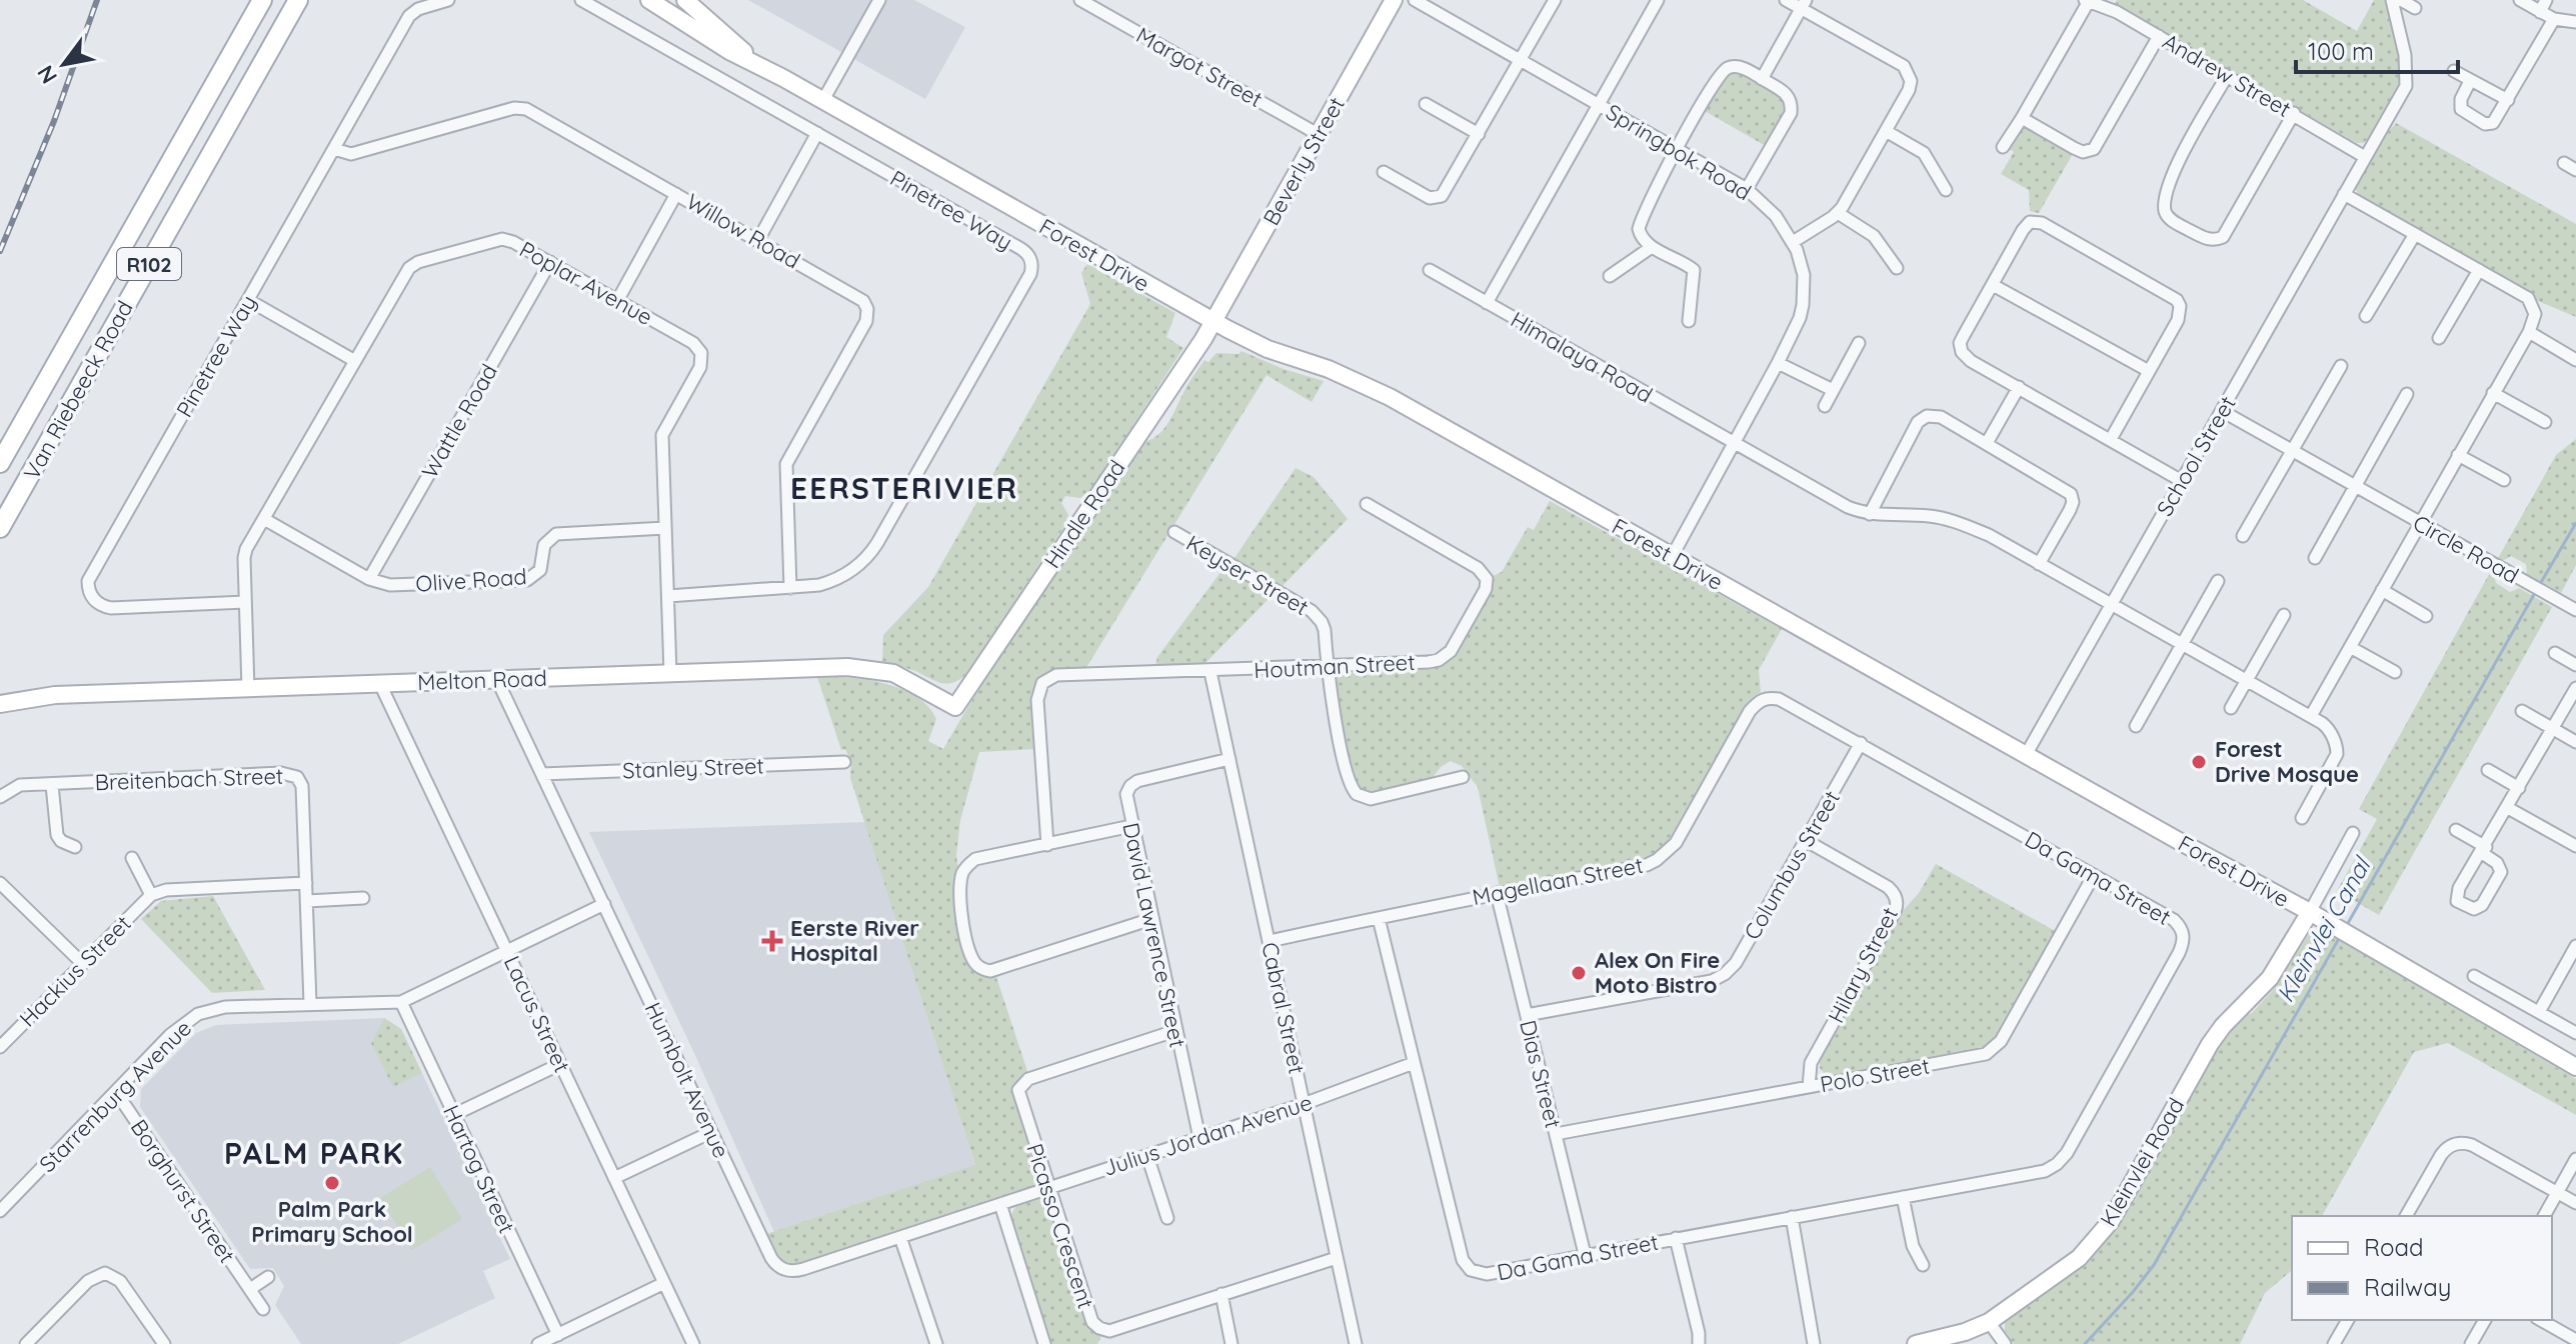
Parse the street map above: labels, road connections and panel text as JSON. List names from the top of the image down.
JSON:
{
  "streets": {
    "main road": ["R102", "Van Riebeeck Road"],
    "street": [
      "Margot Street",
      "Andrew Street",
      "Springbok Road",
      "Beverly Street",
      "Pinetree Way",
      "Willow Road",
      "Forest Drive",
      "Poplar Avenue",
      "Himalaya Road",
      "Wattle Road",
      "School Street",
      "Hindle Road",
      "Circle Road",
      "Keyser Street",
      "Olive Road",
      "Houtman Street",
      "Melton Road",
      "Stanley Street",
      "Breitenbach Street",
      "Columbus Street",
      "Da Gama Street",
      "Magellaan Street",
      "David Lawrence Street",
      "Hilary Street",
      "Hackius Street",
      "Cabral Street",
      "Lacus Street",
      "Dias Street",
      "Polo Street",
      "Humbolt Avenue",
      "Starrenburg Avenue",
      "Julius Jordan Avenue",
      "Kleinvlei Road",
      "Hartog Street",
      "Borghurst Street",
      "Picasso Crescent"
    ]
  },
  "crossings": [
    ["Margot Street", "Beverly Street"],
    ["Andrew Street", "School Street"],
    ["Springbok Road", "Forest Drive"],
    ["Springbok Road", "Himalaya Road"],
    ["Beverly Street", "Forest Drive"],
    ["Beverly Street", "Hindle Road"],
    ["Pinetree Way", "Willow Road"],
    ["Pinetree Way", "Poplar Avenue"],
    ["Forest Drive", "School Street"],
    ["Forest Drive", "Hindle Road"],
    ["Forest Drive", "Kleinvlei Road"],
    ["Poplar Avenue", "Wattle Road"],
    ["Poplar Avenue", "Olive Road"],
    ["Poplar Avenue", "Melton Road"],
    ["Himalaya Road", "School Street"],
    ["Wattle Road", "Olive Road"],
    ["School Street", "Circle Road"],
    ["Hindle Road", "Melton Road"],
    ["Keyser Street", "Houtman Street"],
    ["Houtman Street", "Cabral Street"],
    ["Melton Road", "Lacus Street"],
    ["Melton Road", "Humbolt Avenue"],
    ["Stanley Street", "Humbolt Avenue"],
    ["Breitenbach Street", "Starrenburg Avenue"],
    ["Columbus Street", "Da Gama Street"],
    ["Columbus Street", "Hilary Street"],
    ["Columbus Street", "Dias Street"],
    ["Da Gama Street", "Magellaan Street"],
    ["Da Gama Street", "Dias Street"],
    ["Da Gama Street", "Polo Street"],
    ["Da Gama Street", "Julius Jordan Avenue"],
    ["Magellaan Street", "Cabral Street"],
    ["Magellaan Street", "Dias Street"],
    ["David Lawrence Street", "Cabral Street"],
    ["David Lawrence Street", "Julius Jordan Avenue"],
    ["David Lawrence Street", "Picasso Crescent"],
    ["Hilary Street", "Polo Street"],
    ["Cabral Street", "Julius Jordan Avenue"],
    ["Cabral Street", "Picasso Crescent"],
    ["Lacus Street", "Starrenburg Avenue"],
    ["Dias Street", "Polo Street"],
    ["Humbolt Avenue", "Starrenburg Avenue"],
    ["Humbolt Avenue", "Julius Jordan Avenue"],
    ["Starrenburg Avenue", "Hartog Street"],
    ["Starrenburg Avenue", "Borghurst Street"],
    ["Julius Jordan Avenue", "Picasso Crescent"]
  ],
  "districts": ["EERSTERIVIER", "PALM PARK"],
  "water": ["Kleinvlei Canal"],
  "places": {
    "other": ["Forest Drive Mosque", "Alex On Fire Moto Bistro", "Palm Park Primary School"],
    "health": ["Eerste River Hospital"]
  },
  "legend": ["Road", "Railway"],
  "scale_bar": "100 m",
  "north": "bottom left"
}
